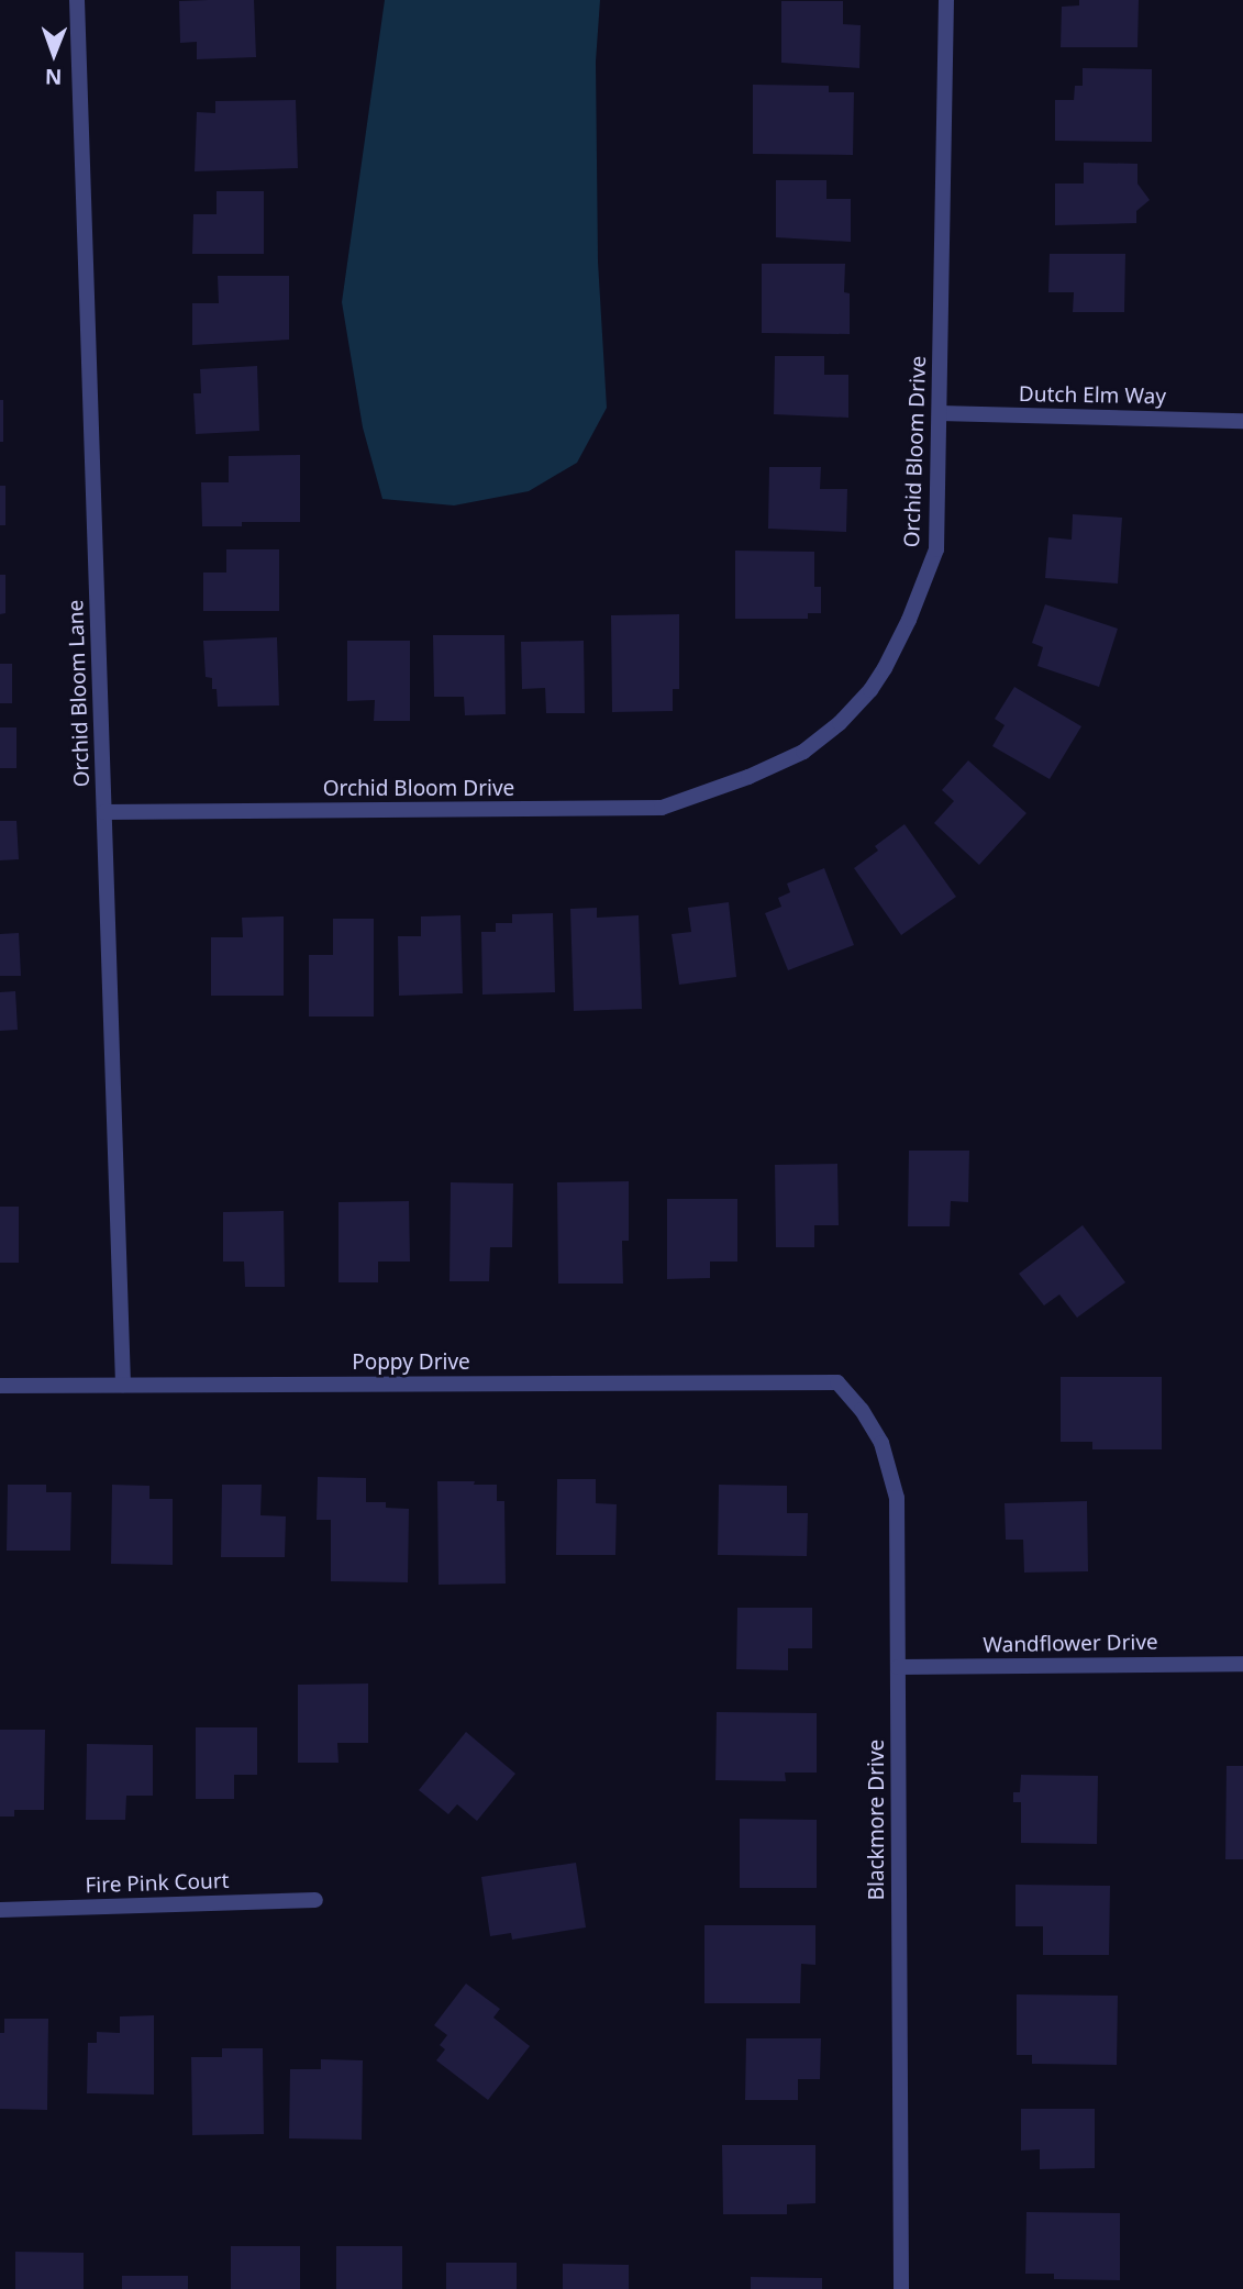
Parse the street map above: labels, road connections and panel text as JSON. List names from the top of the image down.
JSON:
{
  "streets": {
    "street": [
      "Dutch Elm Way",
      "Orchid Bloom Drive",
      "Orchid Bloom Lane",
      "Poppy Drive",
      "Wandflower Drive",
      "Blackmore Drive",
      "Fire Pink Court"
    ]
  },
  "crossings": [
    ["Dutch Elm Way", "Orchid Bloom Drive"],
    ["Orchid Bloom Drive", "Orchid Bloom Lane"],
    ["Orchid Bloom Lane", "Poppy Drive"],
    ["Poppy Drive", "Blackmore Drive"],
    ["Wandflower Drive", "Blackmore Drive"]
  ],
  "north": "bottom"
}
